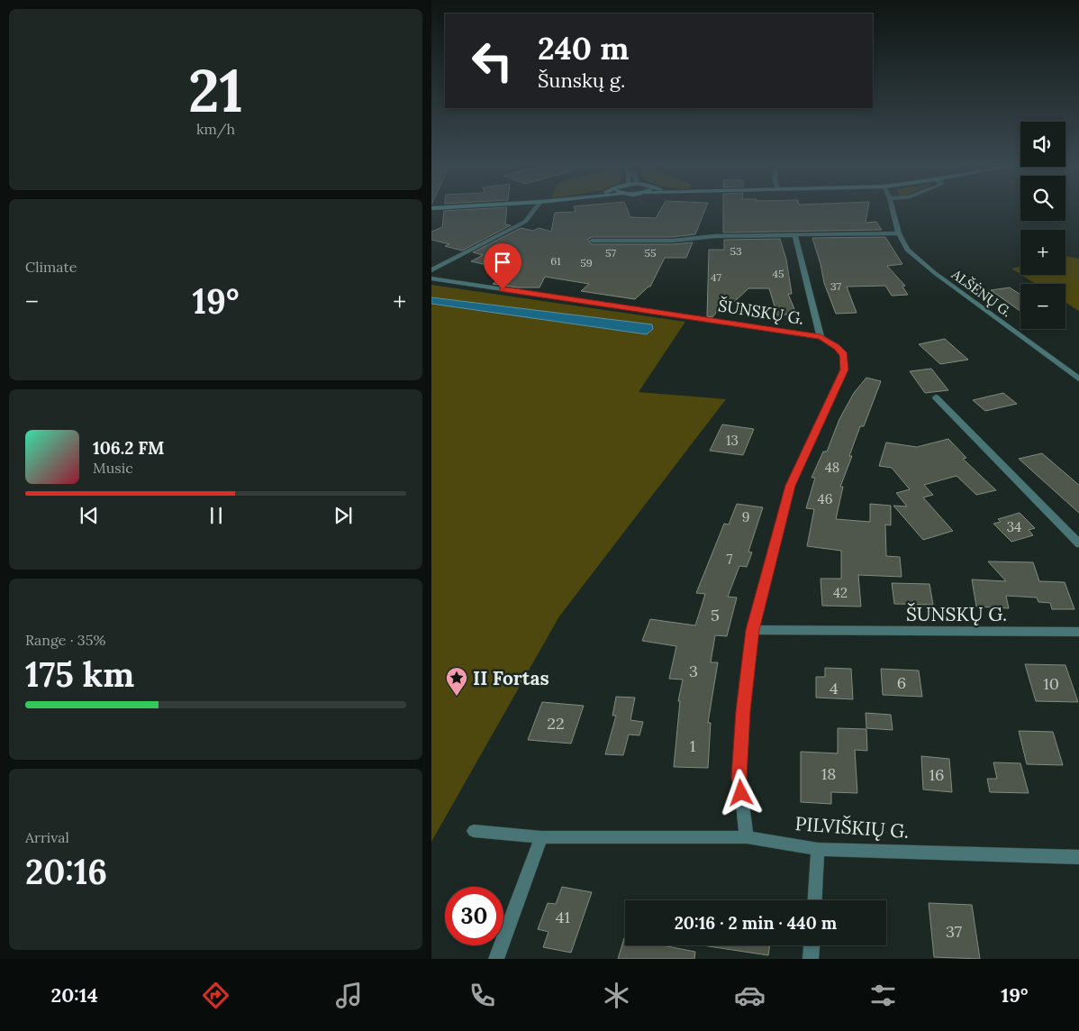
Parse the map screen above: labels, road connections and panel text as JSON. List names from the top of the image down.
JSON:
{
  "streets": {
    "street": ["ALŠĖNŲ G.", "ŠUNSKŲ G.", "PILVIŠKIŲ G."]
  },
  "crossings": [
    ["ŠUNSKŲ G.", "PILVIŠKIŲ G."]
  ],
  "places": {
    "place": ["II Fortas"]
  },
  "house_numbers": [
    "53",
    "57",
    "55",
    "61",
    "59",
    "45",
    "47",
    "37",
    "13",
    "48",
    "46",
    "9",
    "34",
    "7",
    "42",
    "5",
    "3",
    "6",
    "10",
    "4",
    "22",
    "1",
    "18",
    "16",
    "41",
    "37"
  ],
  "page": {
    "tile": [
      ["21", "km/h"],
      "Climate",
      ["Range · 35%", "175 km"],
      ["Arrival", "20:16"]
    ],
    "turn": ["240 m", "Šunskų g."],
    "map_buttons": ["+", "−"],
    "heat": ["−", "19°", "+"],
    "song": ["106.2 FM", "Music"],
    "limit": "30",
    "trip": "20:16 · 2 min · 440 m",
    "tabs": ["20:14", "19°"]
  }
}
